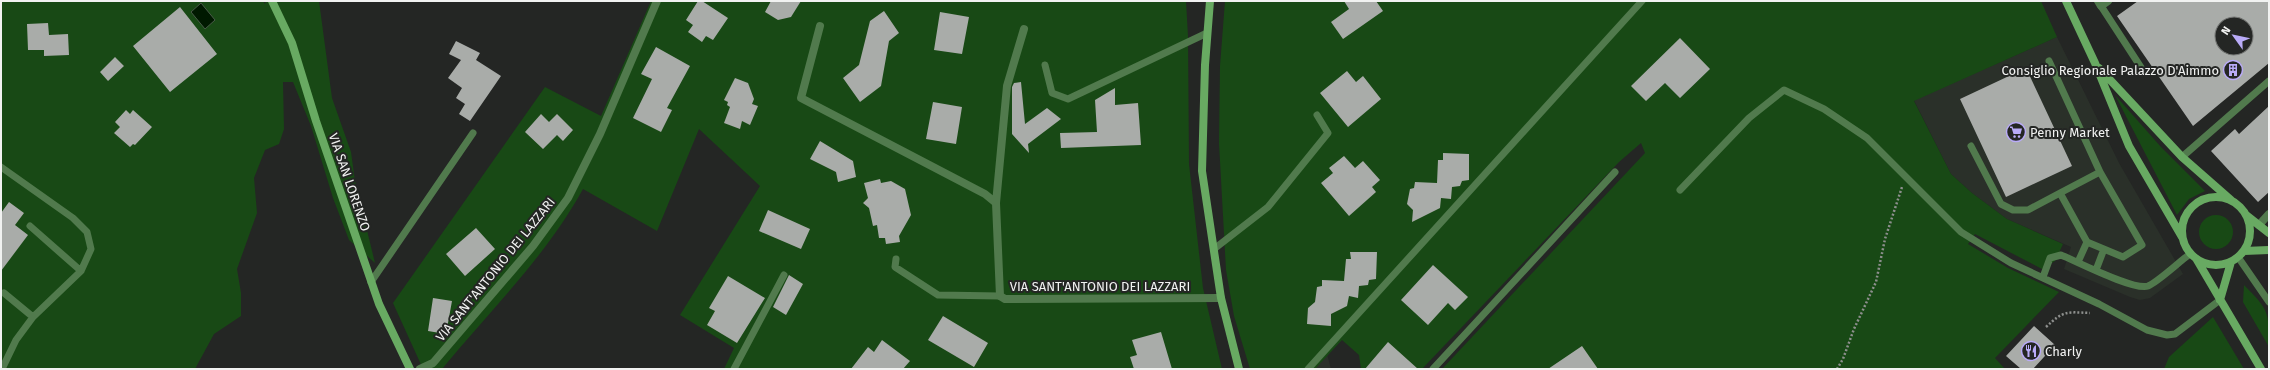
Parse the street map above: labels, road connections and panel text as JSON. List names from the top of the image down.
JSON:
{
  "streets": {
    "main road": ["VIA SAN LORENZO"],
    "street": ["VIA SANT'ANTONIO DEI LAZZARI"]
  },
  "places": {
    "building": ["Consiglio Regionale Palazzo D'Aimmo"],
    "supermarket": ["Penny Market"],
    "restaurant": ["Charly"]
  },
  "north": "top left"
}
